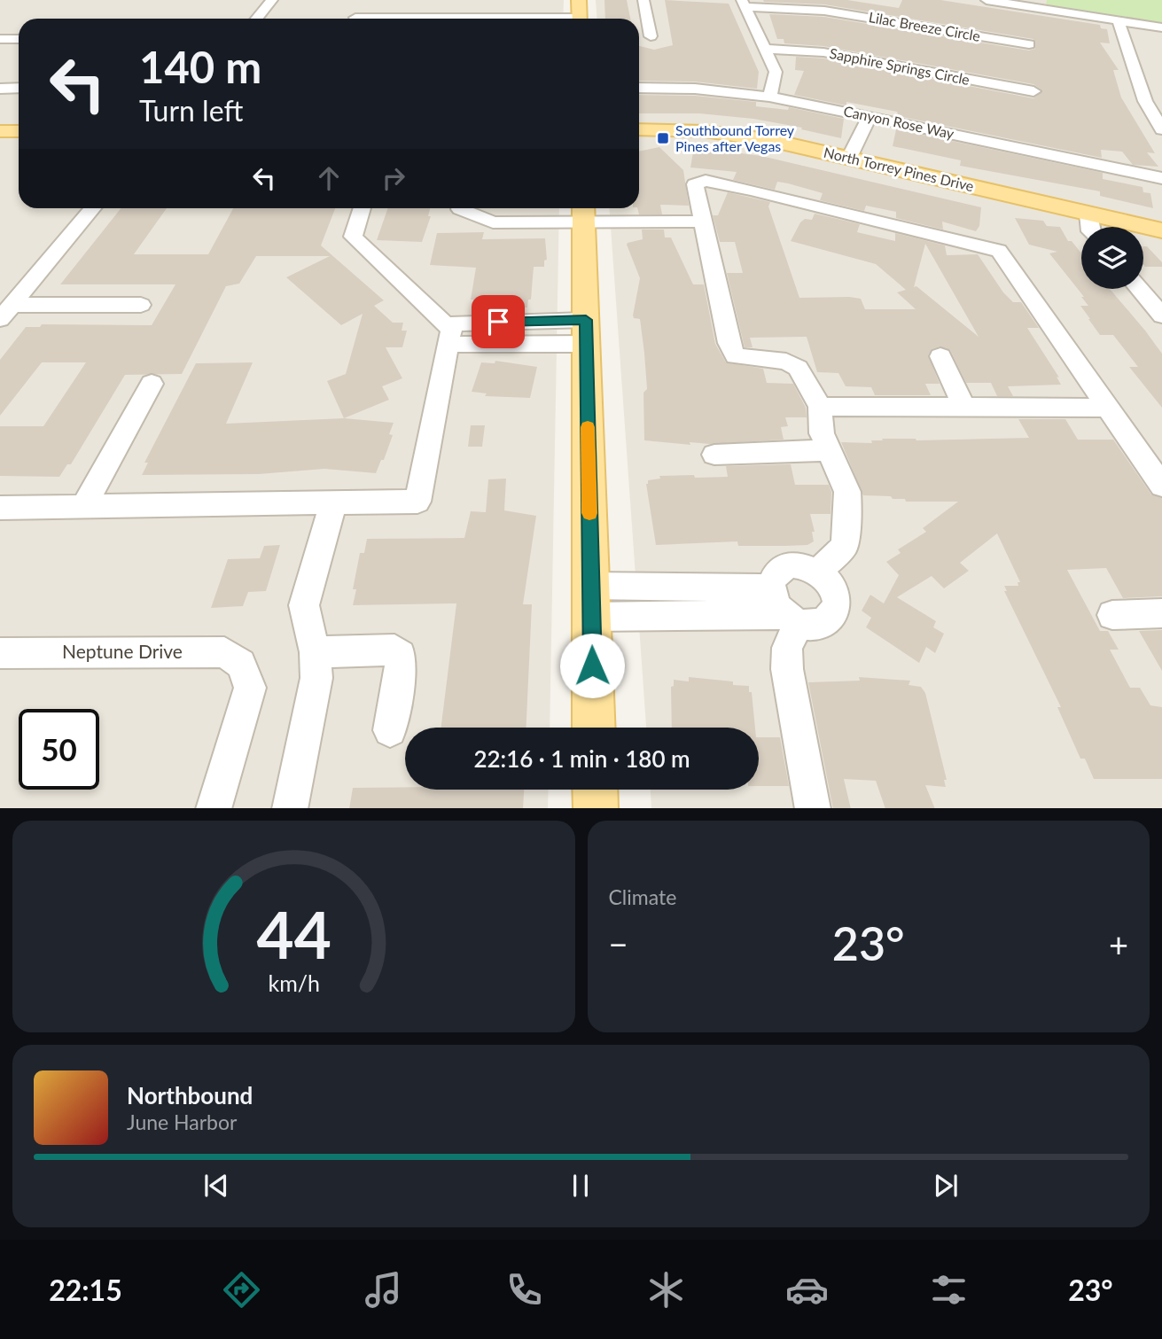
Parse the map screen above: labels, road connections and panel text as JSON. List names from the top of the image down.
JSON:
{
  "streets": {
    "main road": ["North Torrey Pines Drive"],
    "street": [
      "Lilac Breeze Circle",
      "Sapphire Springs Circle",
      "Canyon Rose Way",
      "Neptune Drive"
    ]
  },
  "places": {
    "transit": ["Southbound Torrey Pines after Vegas"]
  },
  "page": {
    "turn": ["140 m", "Turn left"],
    "limit": "50",
    "trip": "22:16 · 1 min · 180 m",
    "tile": "Climate",
    "heat": ["−", "23°", "+"],
    "song": ["Northbound", "June Harbor"],
    "tabs": ["22:15", "23°"],
    "gauge": ["44", "km/h"]
  }
}
